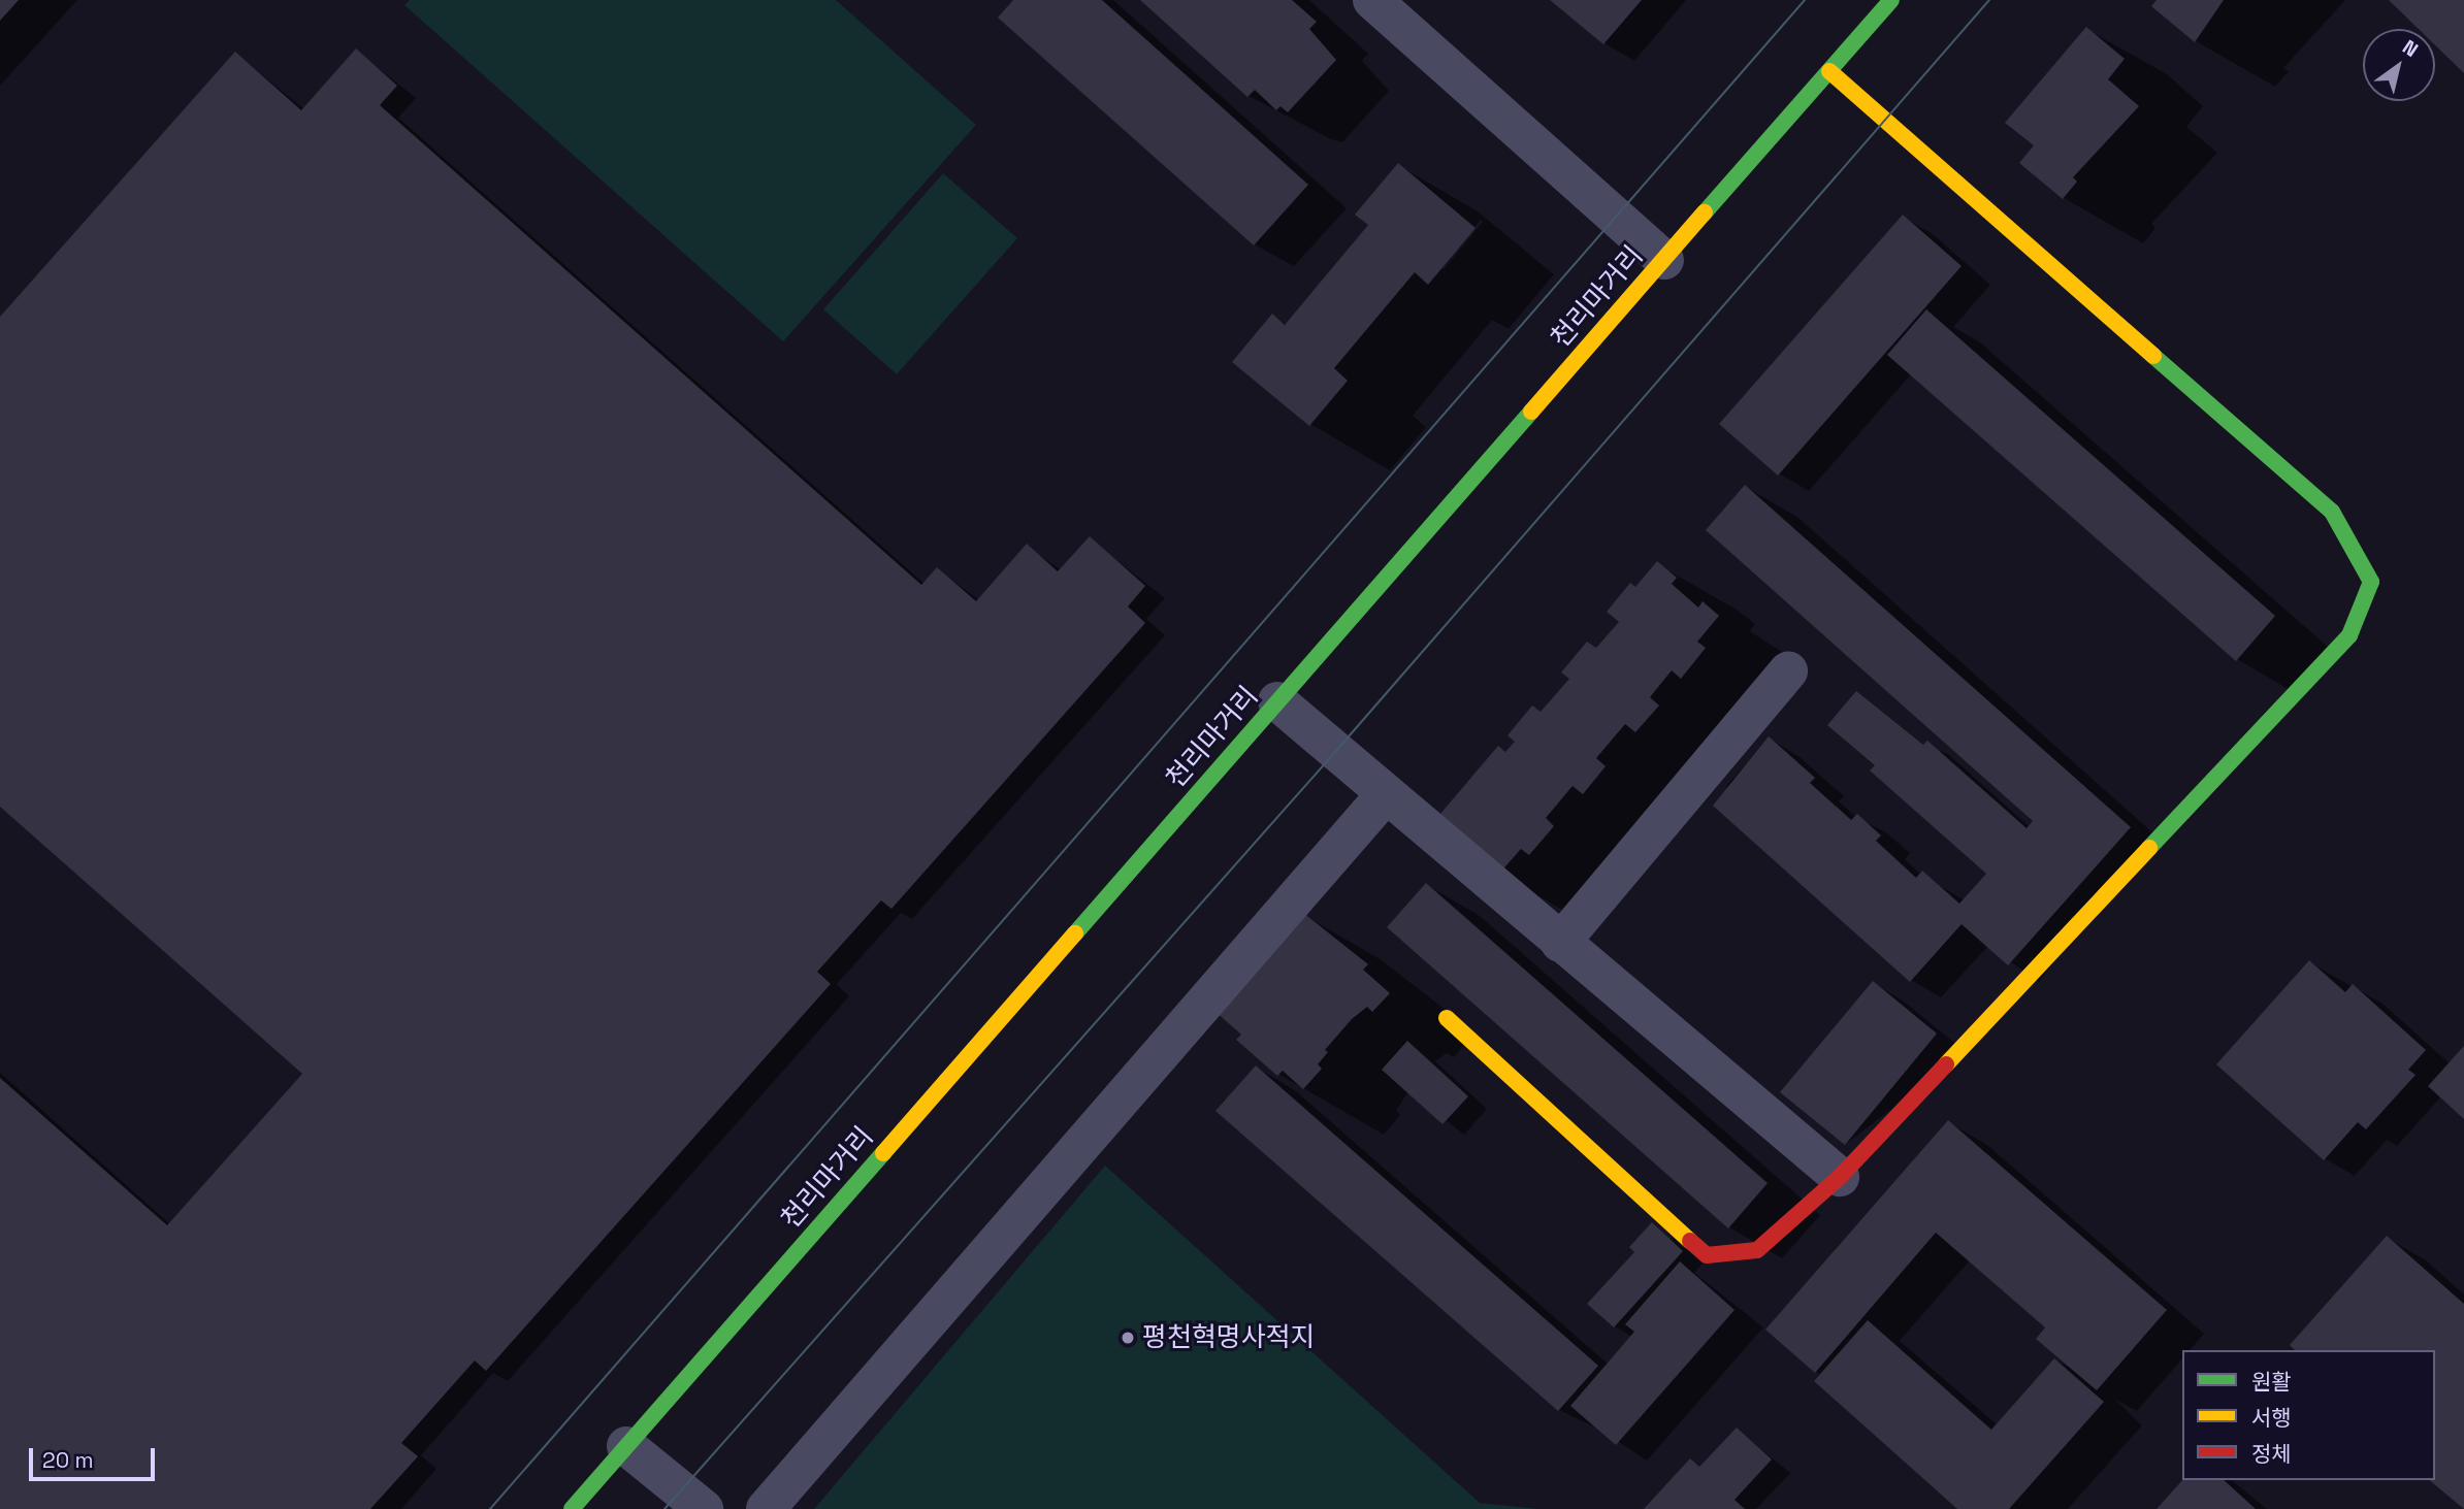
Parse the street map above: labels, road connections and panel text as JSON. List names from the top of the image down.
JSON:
{
  "streets": {
    "main road": ["천리마거리"]
  },
  "places": ["평천혁명사적지"],
  "legend": ["원활", "서행", "정체"],
  "scale_bar": "20 m",
  "north": "top right"
}
